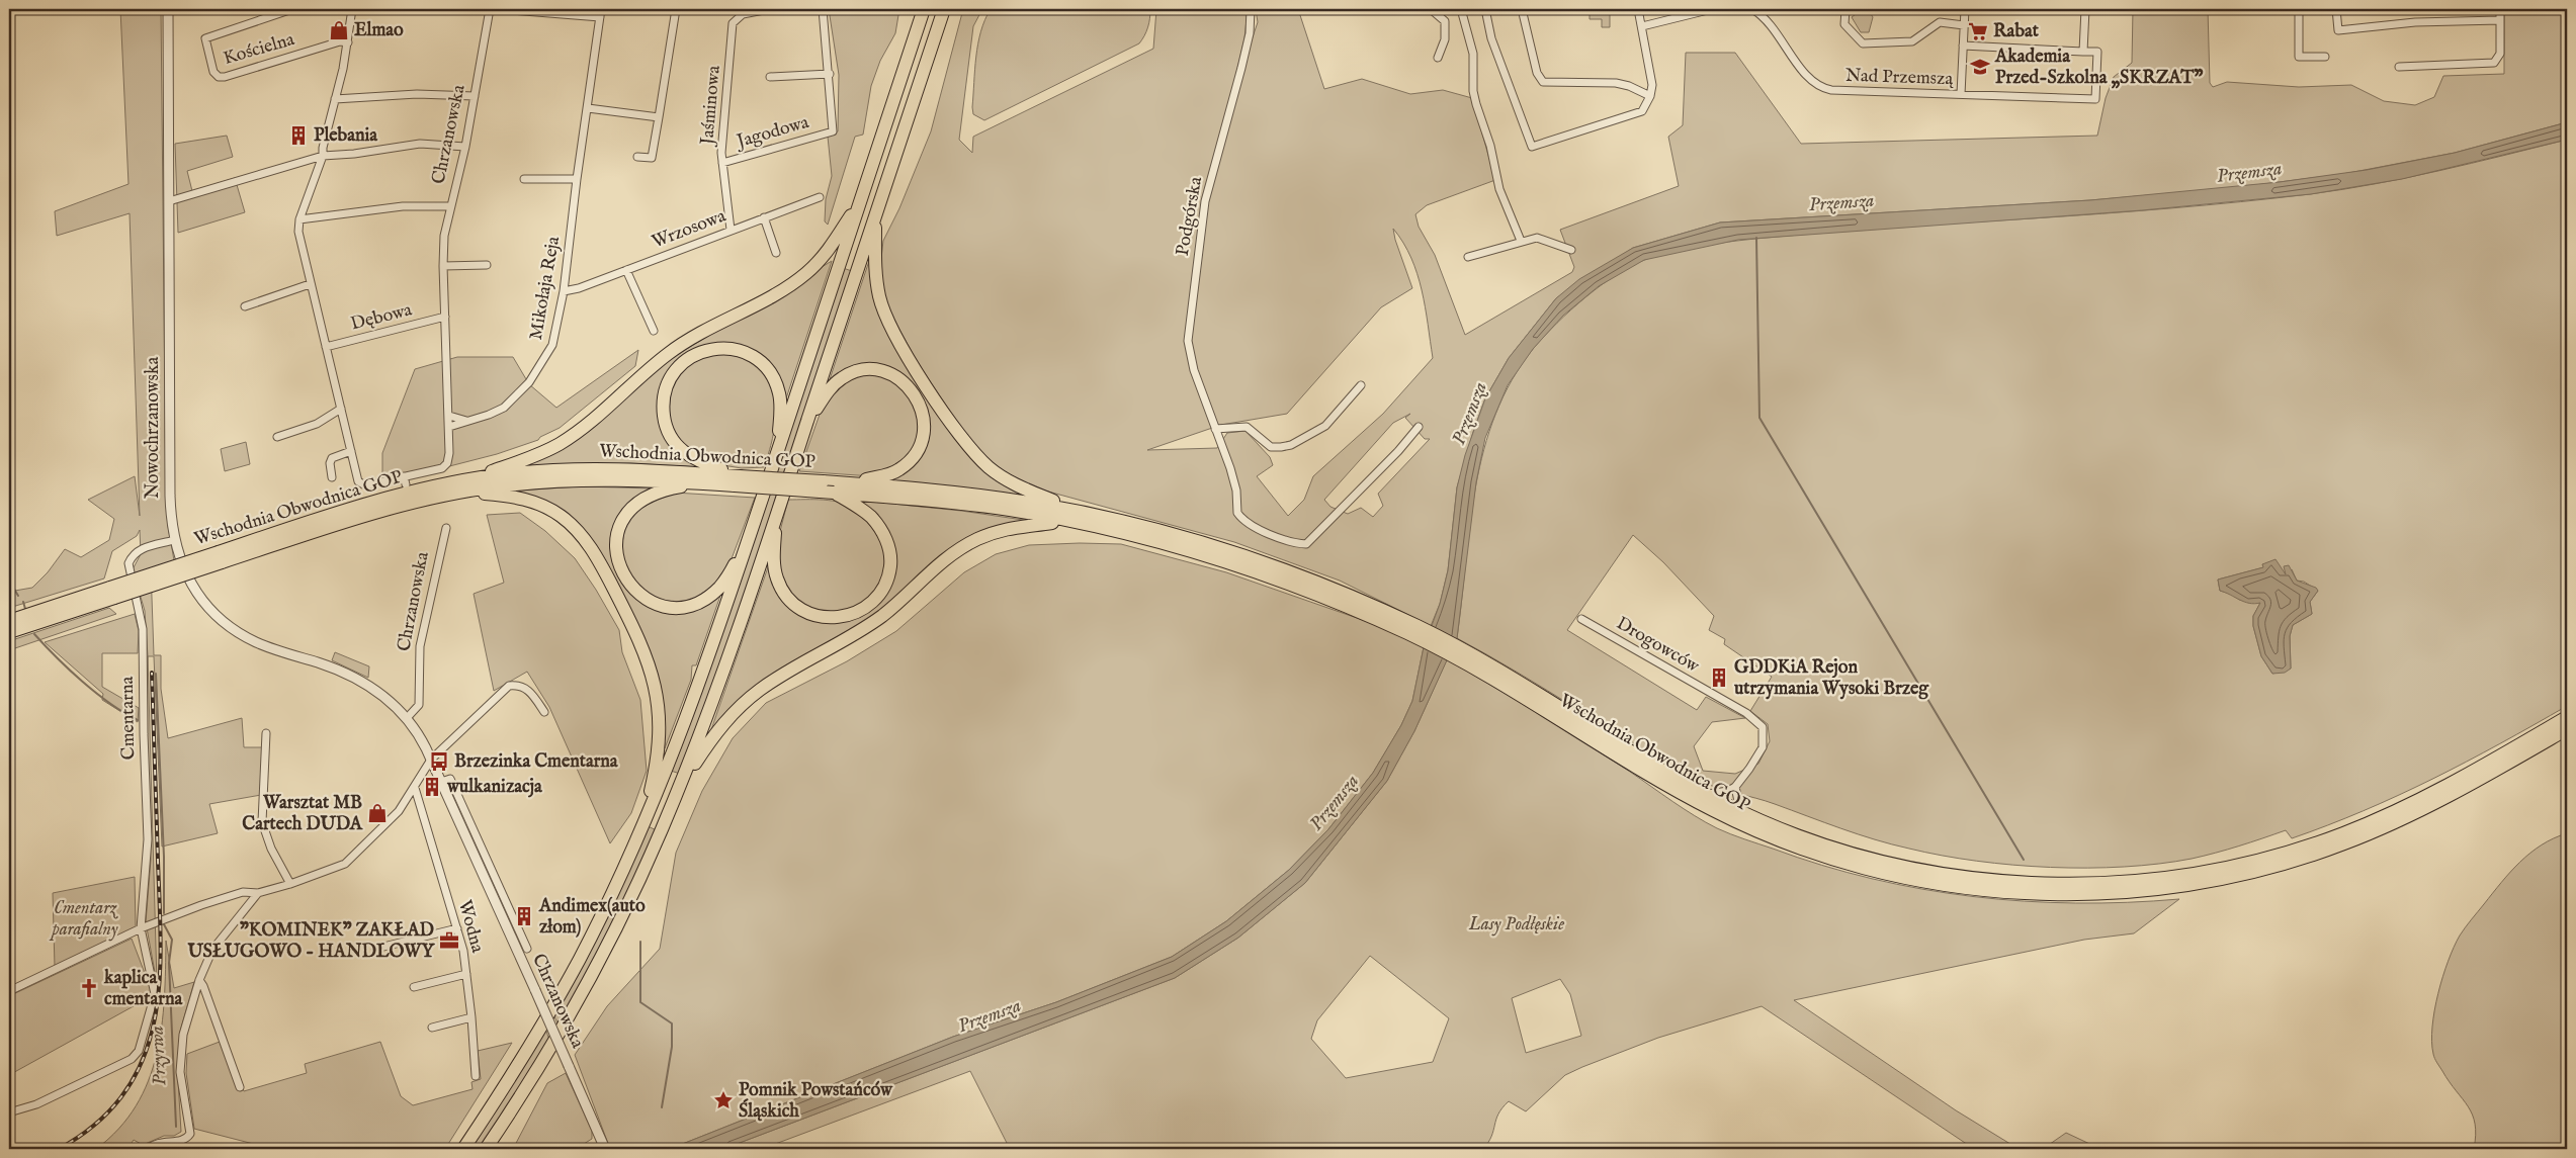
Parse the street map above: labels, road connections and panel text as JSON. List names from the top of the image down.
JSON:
{
  "streets": {
    "highway": ["Wschodnia Obwodnica GOP"],
    "street": [
      "Kościelna",
      "Nad Przemszą",
      "Jaśminowa",
      "Jagodowa",
      "Chrzanowska",
      "Podgórska",
      "Wrzosowa",
      "Mikołaja Reja",
      "Dębowa",
      "Nowochrzanowska",
      "Drogowców",
      "Cmentarna",
      "Wodna"
    ]
  },
  "crossings": [
    ["Jaśminowa", "Jagodowa"],
    ["Jaśminowa", "Wrzosowa"],
    ["Chrzanowska", "Mikołaja Reja"],
    ["Chrzanowska", "Dębowa"],
    ["Chrzanowska", "Nowochrzanowska"],
    ["Wrzosowa", "Mikołaja Reja"],
    ["Nowochrzanowska", "Cmentarna"]
  ],
  "water": ["Przemsza", "Przyrwa"],
  "parks": ["Cmentarz parafialny", "Lasy Podłęskie"],
  "places": {
    "shop": ["Elmao", "Warsztat MB Cartech DUDA"],
    "supermarket": ["Rabat"],
    "school or university": ["Akademia Przed-Szkolna „SKRZAT”"],
    "building": [
      "Plebania",
      "GDDKiA Rejon utrzymania Wysoki Brzeg",
      "wulkanizacja",
      "Andimex(auto złom)"
    ],
    "bus stop": ["Brzezinka Cmentarna"],
    "office": ["\"KOMINEK\" ZAKŁAD USŁUGOWO - HANDLOWY"],
    "church": ["kaplica cmentarna"],
    "place": ["Pomnik Powstańców Śląskich"]
  }
}
